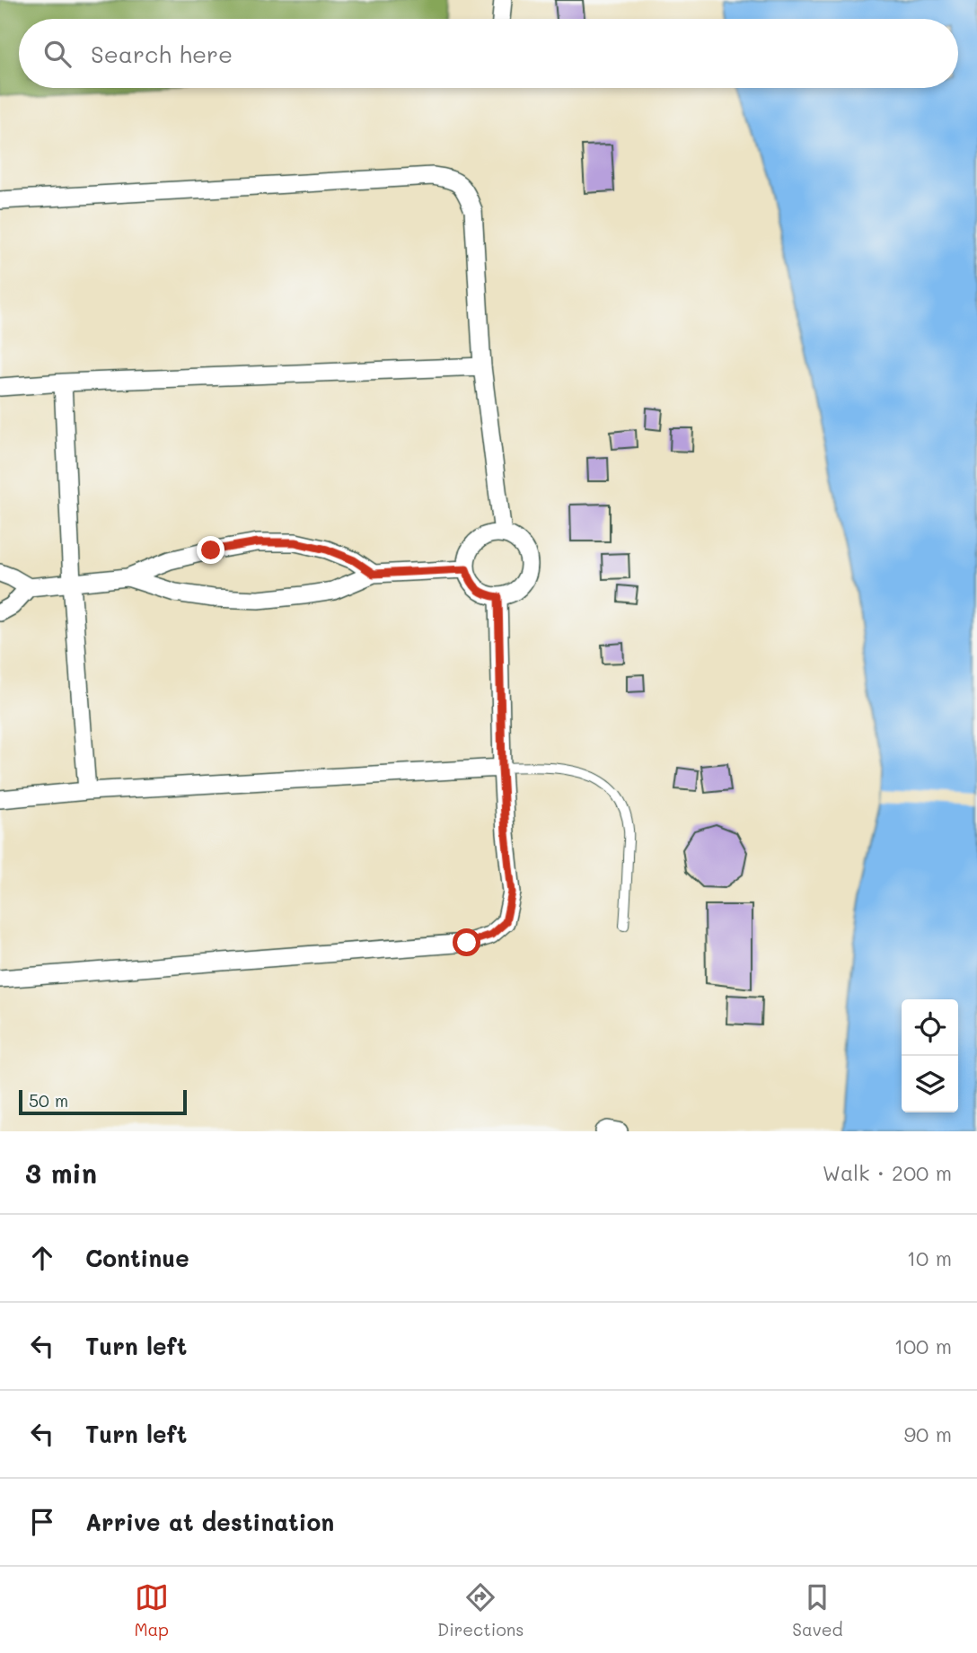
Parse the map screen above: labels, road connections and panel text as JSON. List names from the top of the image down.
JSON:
{
  "scale_bar": "50 m",
  "page": {
    "search": "Search here",
    "scale": "50 m",
    "heading": ["3 min", "Walk · 200 m"],
    "list": [
      ["Continue", "10 m"],
      ["Turn left", "100 m"],
      ["Turn left", "90 m"],
      "Arrive at destination"
    ],
    "nav": ["Map", "Directions", "Saved"]
  }
}
